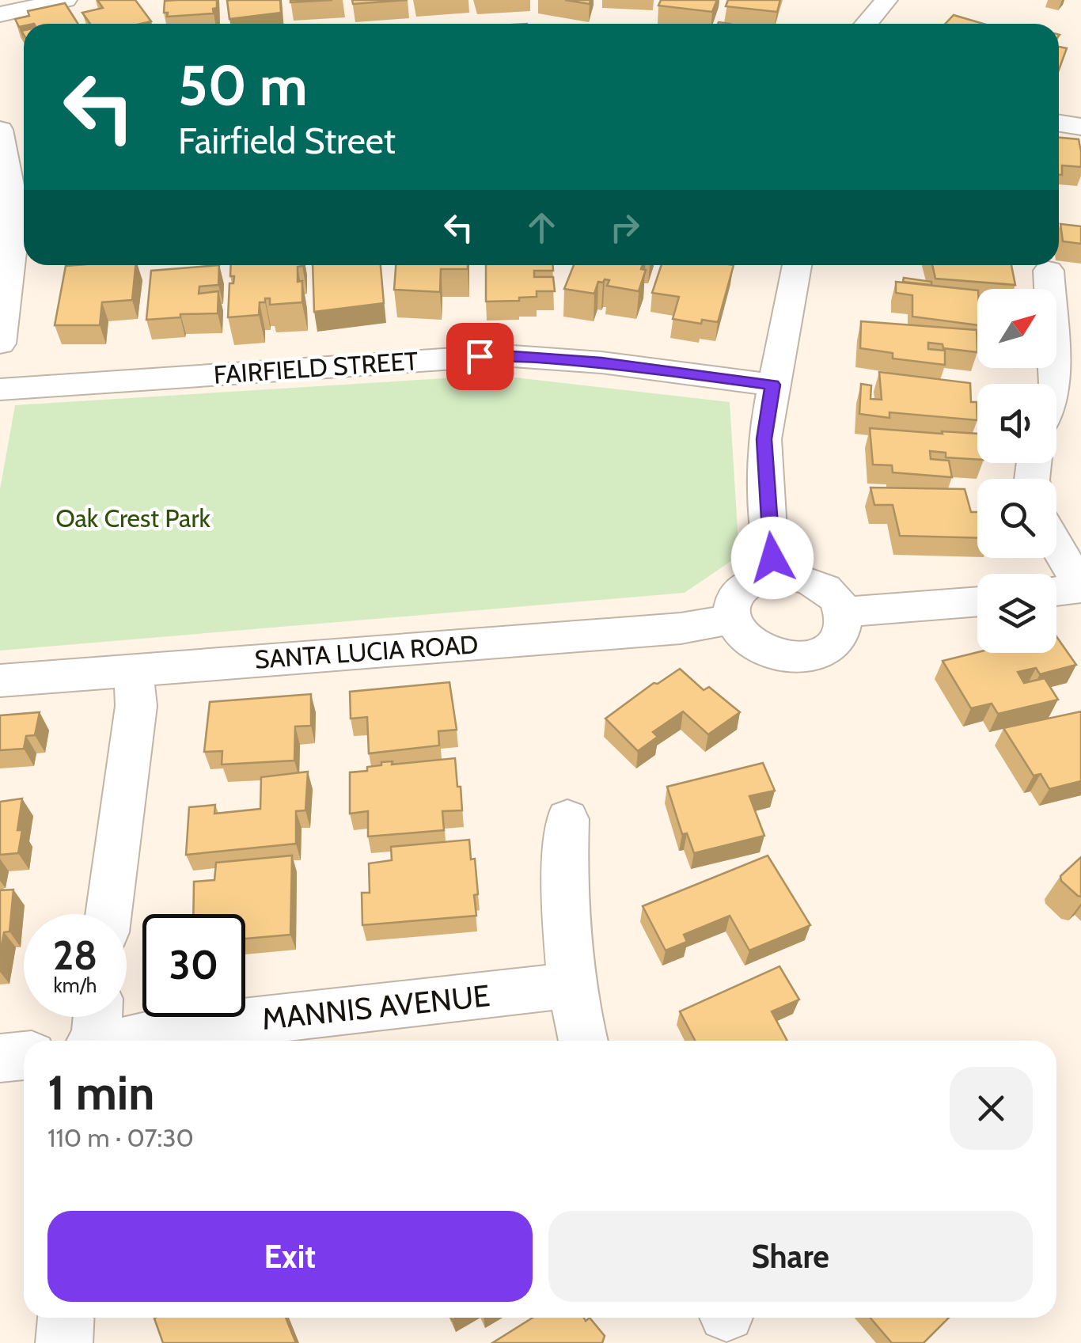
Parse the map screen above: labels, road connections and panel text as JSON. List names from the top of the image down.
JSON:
{
  "streets": {
    "street": ["FAIRFIELD STREET", "SANTA LUCIA ROAD", "MANNIS AVENUE"]
  },
  "parks": ["Oak Crest Park"],
  "north": "top right",
  "page": {
    "turn": ["50 m", "Fairfield Street"],
    "speed": "28 km/h",
    "limit": "30",
    "heading": ["1 min", "110 m · 07:30"],
    "buttons": ["Exit", "Share"]
  }
}
